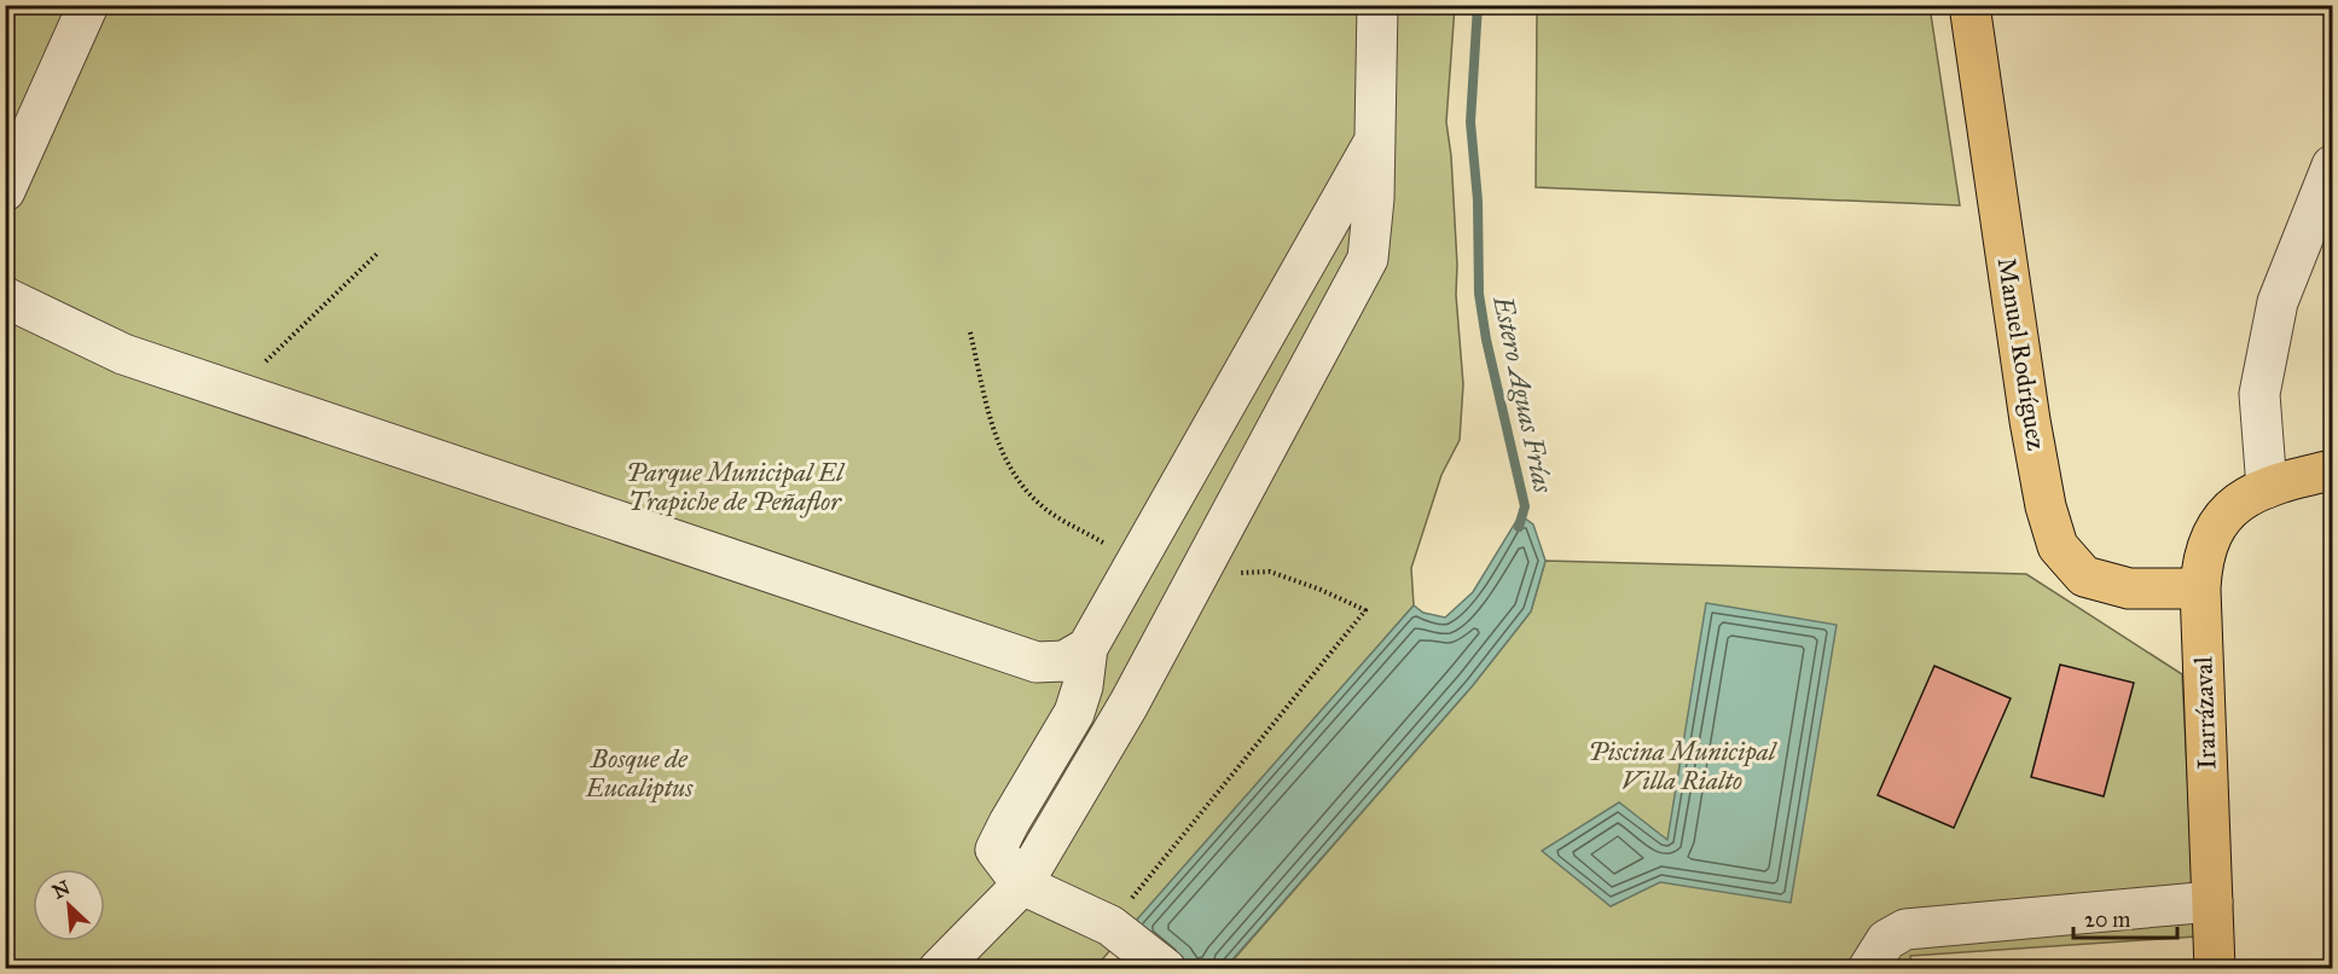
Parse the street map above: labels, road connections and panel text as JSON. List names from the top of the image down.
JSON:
{
  "streets": {
    "main road": ["Manuel Rodríguez", "Irarrázaval"]
  },
  "crossings": [
    ["Manuel Rodríguez", "Irarrázaval"]
  ],
  "water": ["Estero Aguas Frías"],
  "parks": ["Parque Municipal El Trapiche de Peñaflor", "Piscina Municipal Villa Rialto", "Bosque de Eucaliptus"],
  "scale_bar": "20 m",
  "north": "top left"
}
